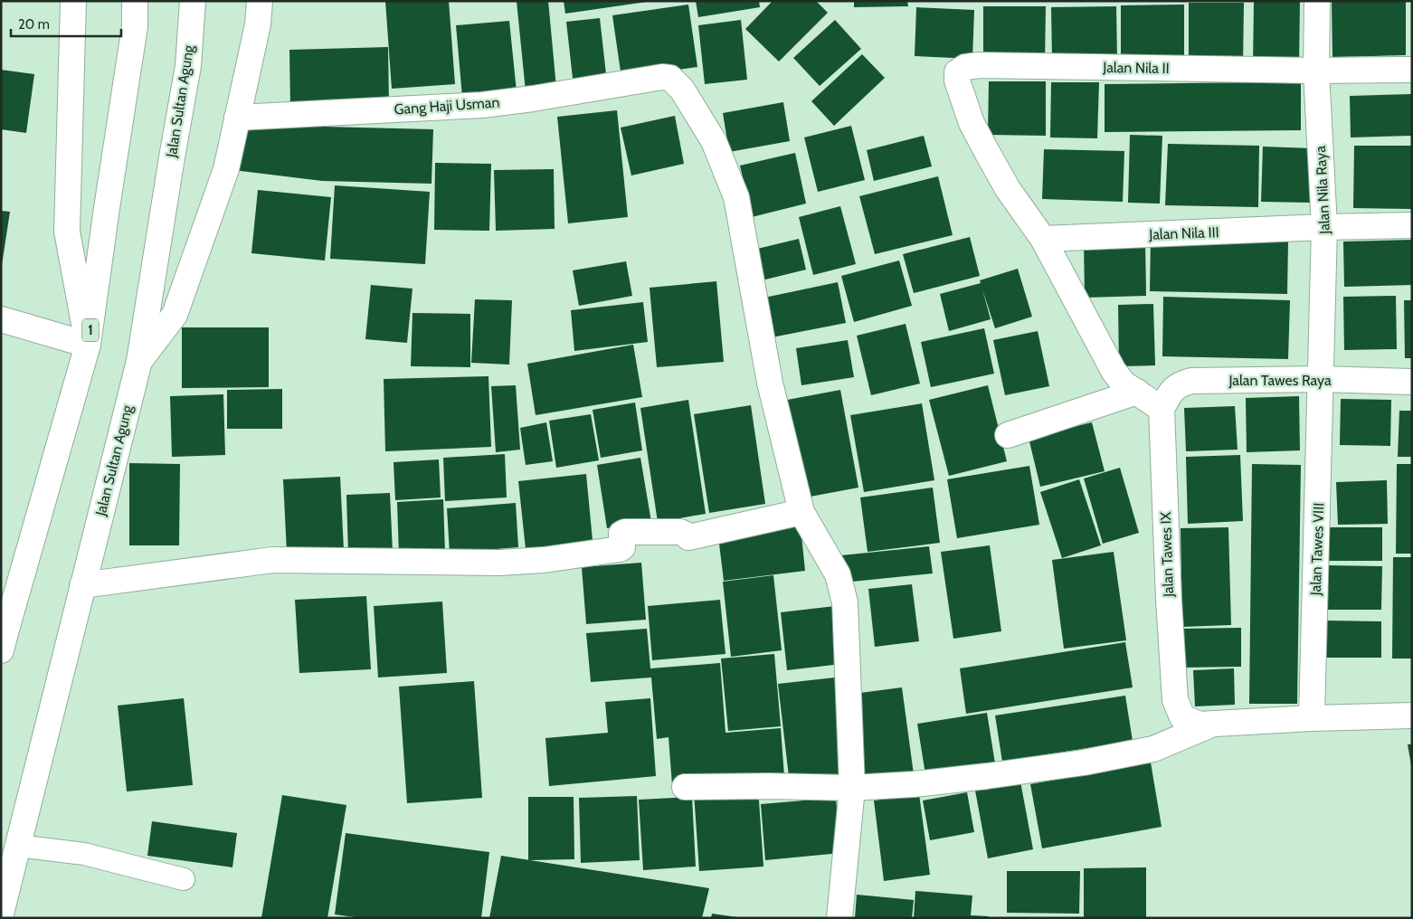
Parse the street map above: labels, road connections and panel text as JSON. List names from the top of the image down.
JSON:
{
  "streets": {
    "main road": [
      "Jalan Nila II",
      "Jalan Sultan Agung",
      "Gang Haji Usman",
      "Jalan Nila Raya",
      "Jalan Nila III",
      "1",
      "Jalan Tawes Raya",
      "Jalan Tawes VIII",
      "Jalan Tawes IX"
    ]
  },
  "crossings": [
    ["Jalan Nila II", "Jalan Nila Raya"],
    ["Jalan Nila II", "Jalan Nila III"],
    ["Jalan Nila Raya", "Jalan Nila III"],
    ["Jalan Nila Raya", "Jalan Tawes Raya"],
    ["Jalan Nila Raya", "Jalan Tawes VIII"],
    ["Jalan Tawes Raya", "Jalan Tawes VIII"],
    ["Jalan Tawes Raya", "Jalan Tawes IX"]
  ],
  "scale_bar": "20 m"
}
